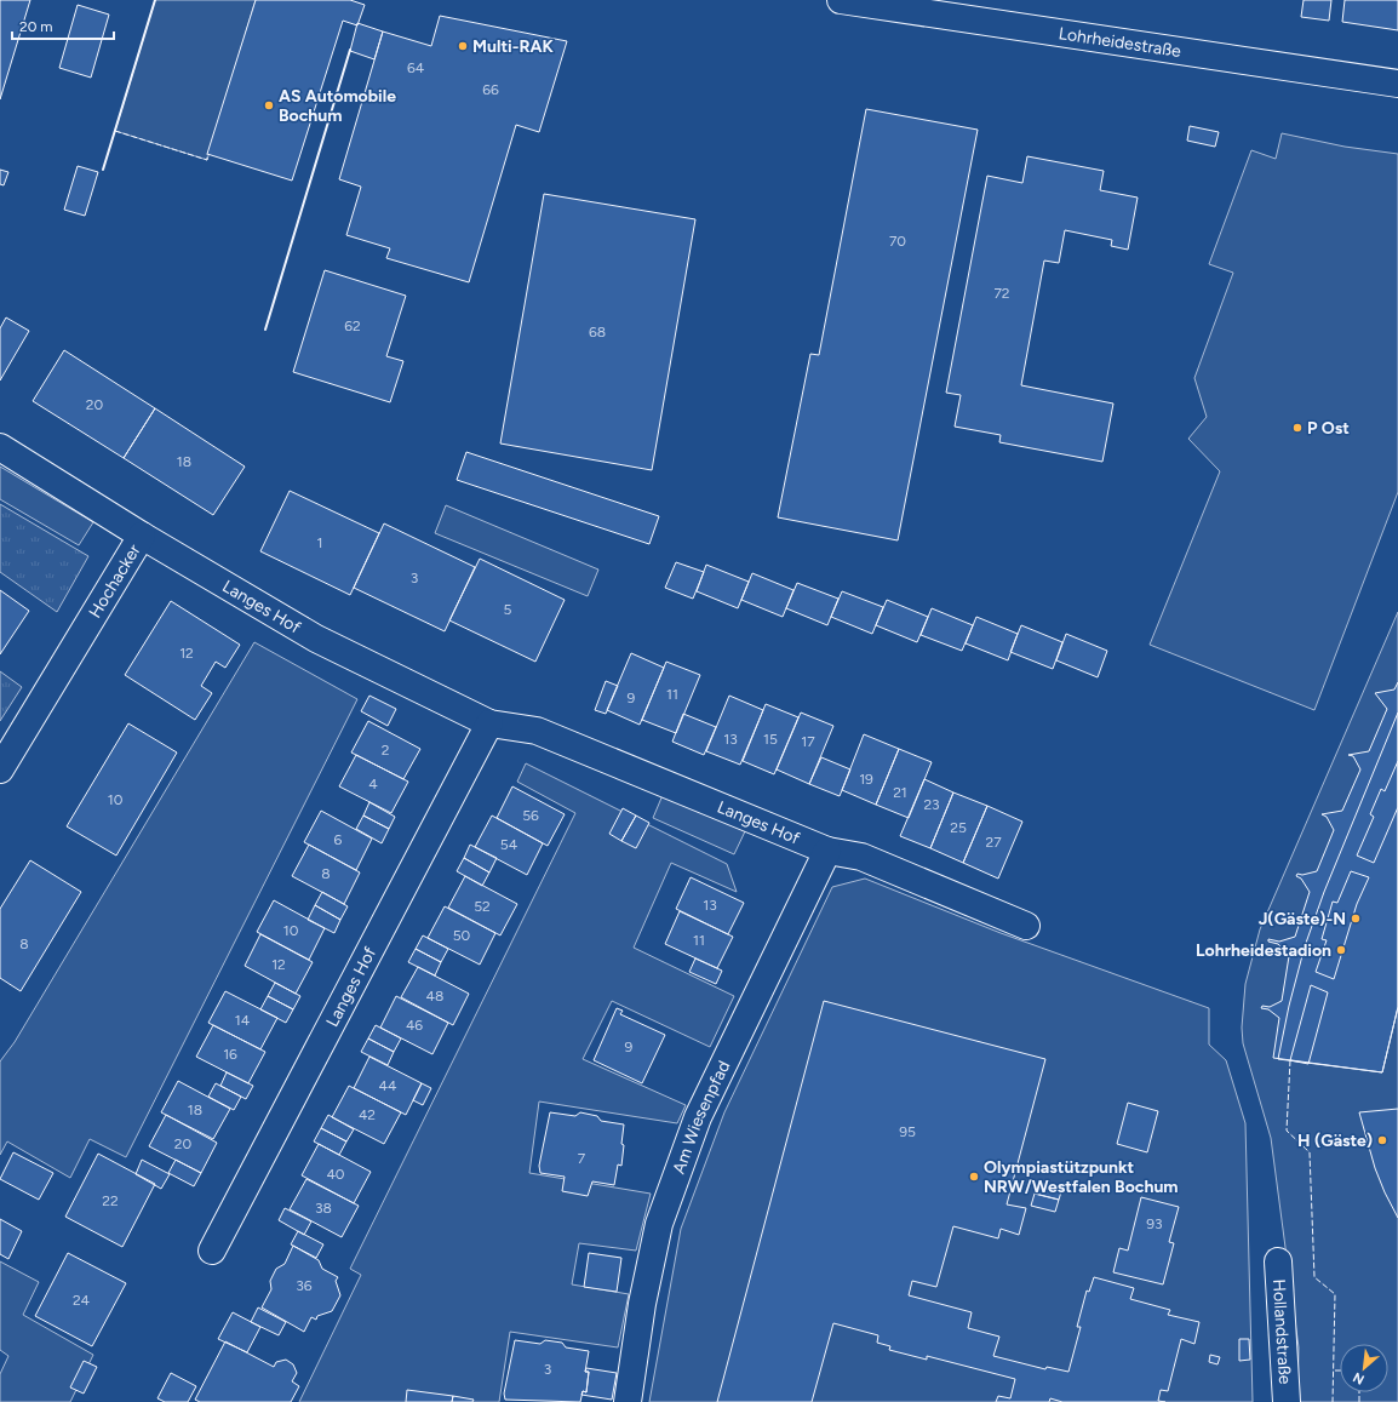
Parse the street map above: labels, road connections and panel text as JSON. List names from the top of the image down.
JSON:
{
  "streets": {
    "street": [
      "Lohrheidestraße",
      "Hochacker",
      "Langes Hof",
      "Am Wiesenpfad",
      "Hollandstraße"
    ]
  },
  "crossings": [
    ["Hochacker", "Langes Hof"],
    ["Langes Hof", "Am Wiesenpfad"]
  ],
  "places": [
    "Multi-RAK",
    "AS Automobile Bochum",
    "P Ost",
    "J(Gäste)-N",
    "Lohrheidestadion",
    "H (Gäste)",
    "Olympiastützpunkt NRW/Westfalen Bochum"
  ],
  "house_numbers": [
    "64",
    "66",
    "70",
    "72",
    "62",
    "68",
    "20",
    "18",
    "1",
    "3",
    "5",
    "12",
    "11",
    "9",
    "13",
    "15",
    "17",
    "2",
    "19",
    "4",
    "21",
    "10",
    "23",
    "56",
    "25",
    "6",
    "27",
    "54",
    "8",
    "13",
    "52",
    "10",
    "50",
    "11",
    "8",
    "12",
    "48",
    "14",
    "46",
    "9",
    "16",
    "44",
    "18",
    "42",
    "95",
    "20",
    "7",
    "40",
    "22",
    "38",
    "93",
    "36",
    "24",
    "3"
  ],
  "scale_bar": "20 m",
  "north": "bottom left"
}
